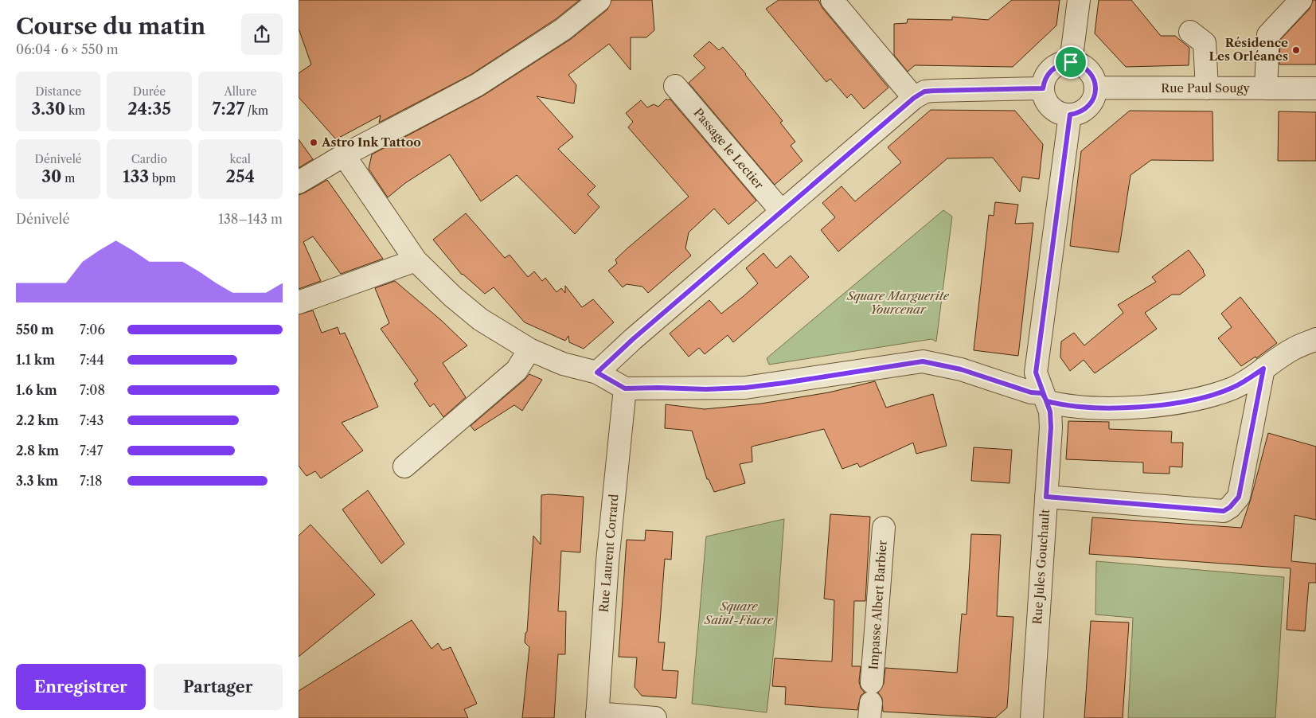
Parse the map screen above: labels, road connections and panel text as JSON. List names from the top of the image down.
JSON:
{
  "streets": {
    "street": [
      "Rue Paul Sougy",
      "Passage le Lectier",
      "Rue Laurent Corrard",
      "Rue Jules Gouchault",
      "Impasse Albert Barbier"
    ]
  },
  "crossings": [
    ["Rue Paul Sougy", "Rue Jules Gouchault"]
  ],
  "parks": ["Square Marguerite Yourcenar", "Square Saint-Fiacre"],
  "places": ["Résidence Les Orléanes", "Astro Ink Tattoo"],
  "page": {
    "heading": ["Course du matin", "06:04 · 6 × 550 m"],
    "stats": [
      ["Distance", "3.30 km"],
      ["Durée", "24:35"],
      ["Allure", "7:27 /km"],
      ["Dénivelé", "30 m"],
      ["Cardio", "133 bpm"],
      ["kcal", "254"]
    ],
    "chart": ["Dénivelé", "138–143 m"],
    "list": [
      {
        "name": "550 m",
        "note": "7:06"
      },
      {
        "name": "1.1 km",
        "note": "7:44"
      },
      {
        "name": "1.6 km",
        "note": "7:08"
      },
      {
        "name": "2.2 km",
        "note": "7:43"
      },
      {
        "name": "2.8 km",
        "note": "7:47"
      },
      {
        "name": "3.3 km",
        "note": "7:18"
      }
    ],
    "buttons": ["Enregistrer", "Partager"]
  }
}
